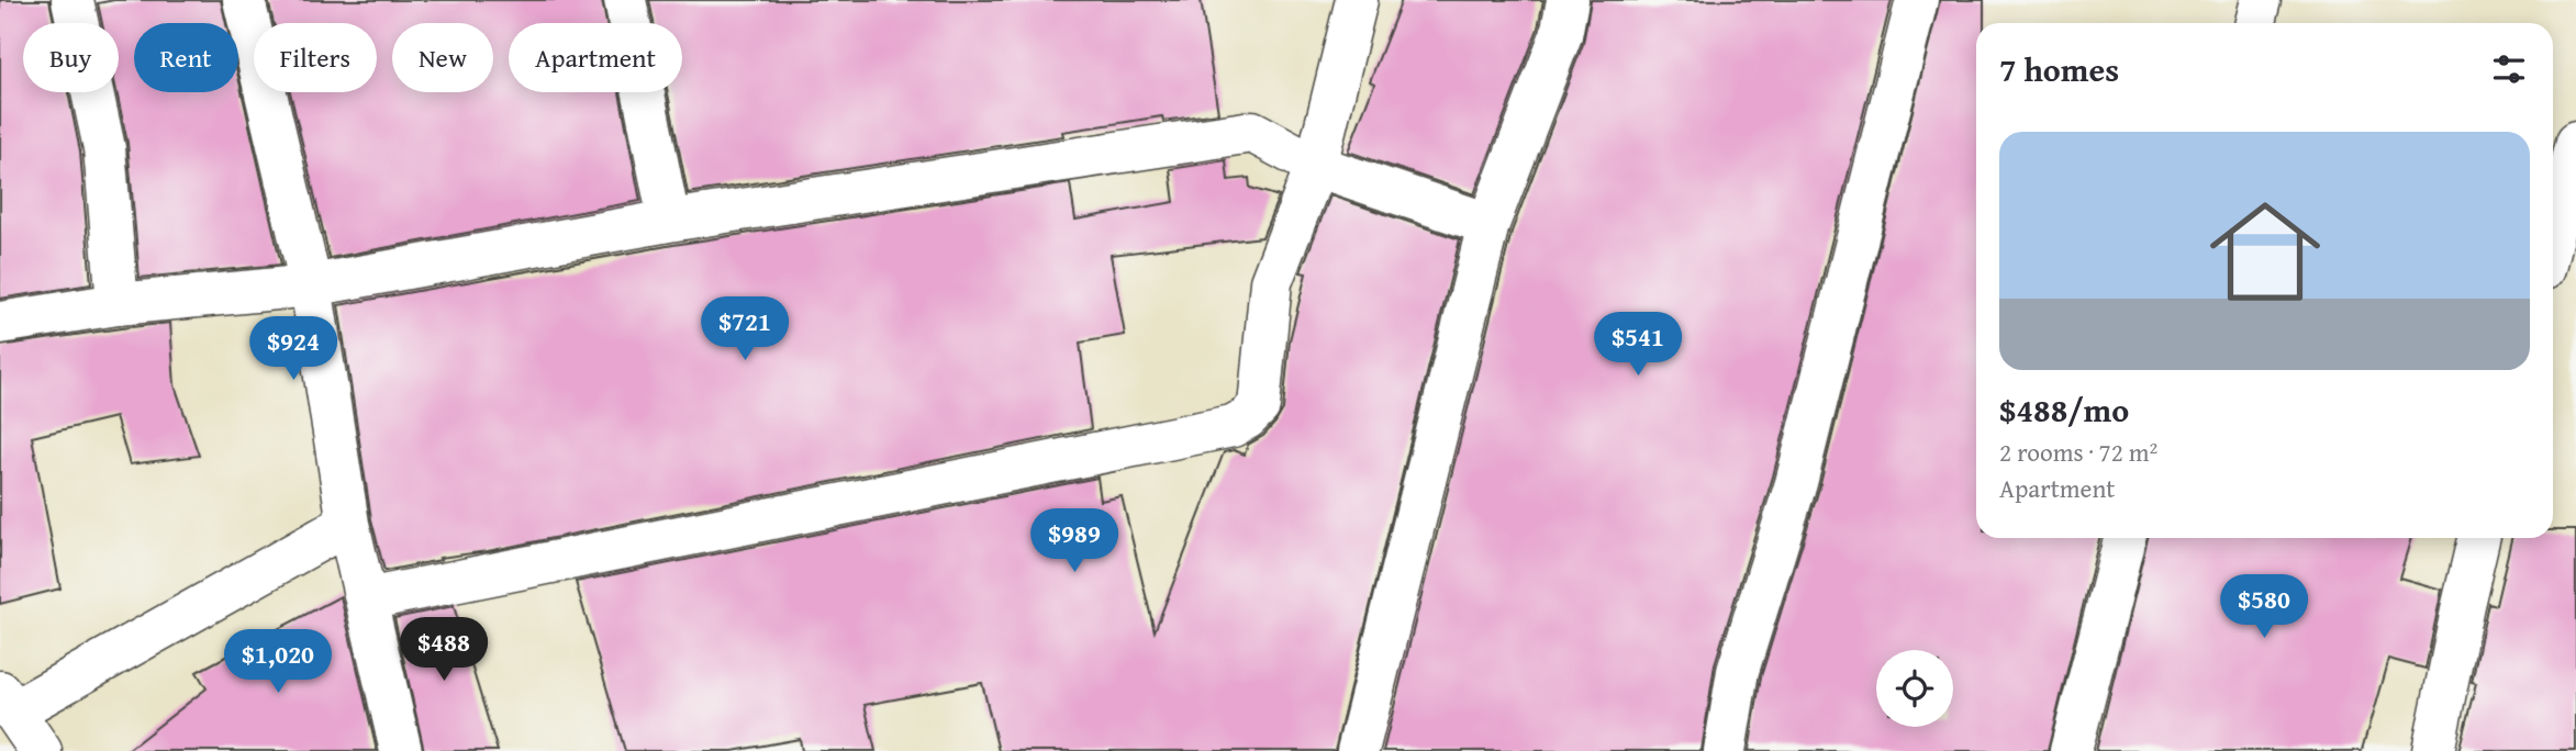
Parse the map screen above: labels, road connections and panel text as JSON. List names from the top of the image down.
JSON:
{
  "page": {
    "chip": [
      "Buy",
      "Rent",
      "Filters",
      "New",
      "Apartment"
    ],
    "heading": "7 homes",
    "list": [
      {
        "name": "$488/mo",
        "note": "2 rooms · 72 m² · Apartment"
      }
    ],
    "price": [
      "$721",
      "$541",
      "$924",
      "$989",
      "$580",
      "$488",
      "$1,020"
    ]
  }
}
